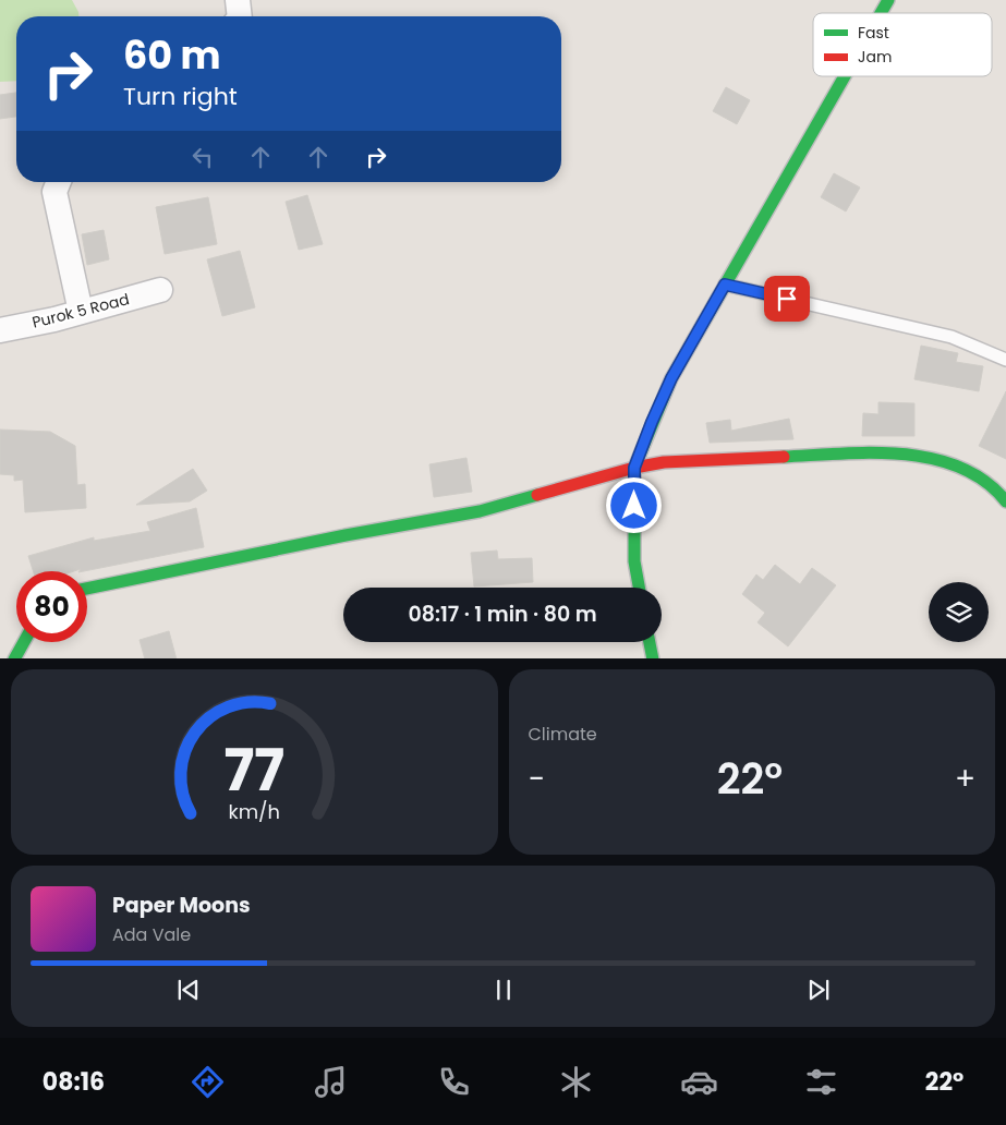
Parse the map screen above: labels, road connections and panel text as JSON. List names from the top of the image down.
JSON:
{
  "streets": {
    "street": ["Purok 5 Road"]
  },
  "legend": ["Fast", "Jam"],
  "page": {
    "turn": ["60 m", "Turn right"],
    "limit": "80",
    "trip": "08:17 · 1 min · 80 m",
    "tile": "Climate",
    "heat": ["−", "22°", "+"],
    "song": ["Paper Moons", "Ada Vale"],
    "tabs": ["08:16", "22°"],
    "gauge": ["77", "km/h"]
  }
}
